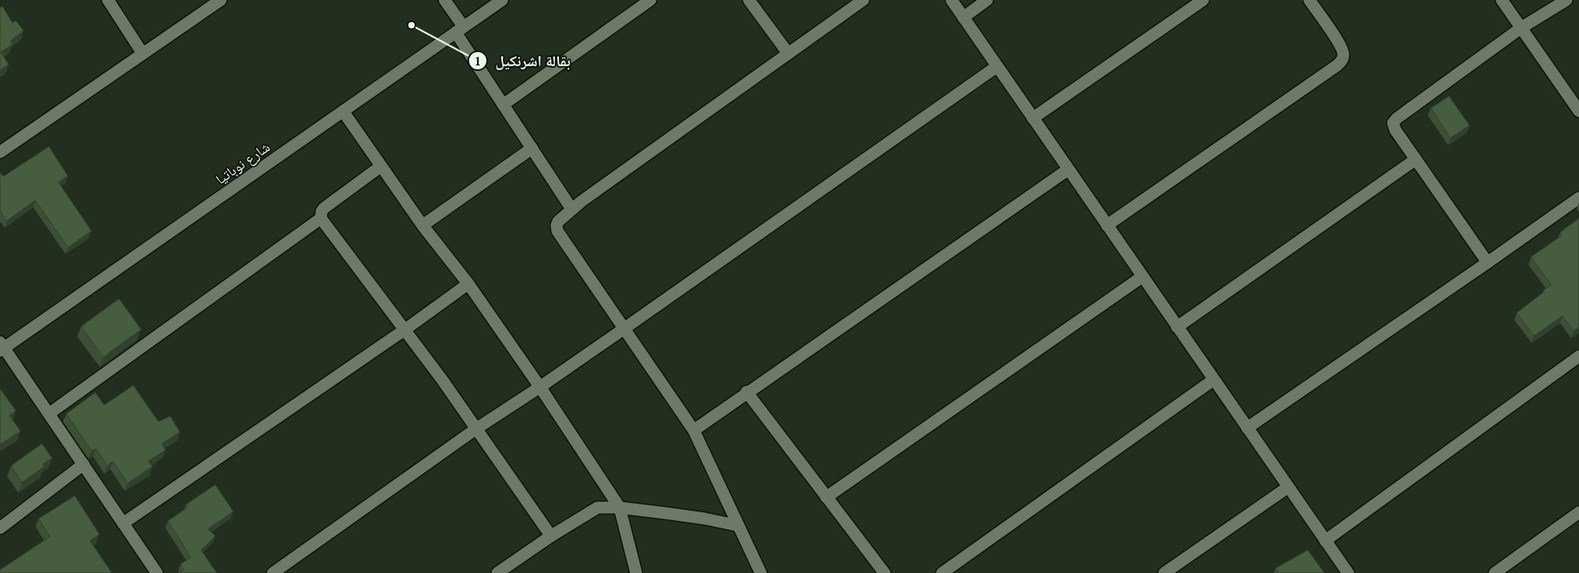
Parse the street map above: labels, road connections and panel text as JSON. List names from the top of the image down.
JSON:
{
  "streets": {
    "street": ["شارع نوباتيا"]
  },
  "places": ["بقالة اشرنكيل"]
}
